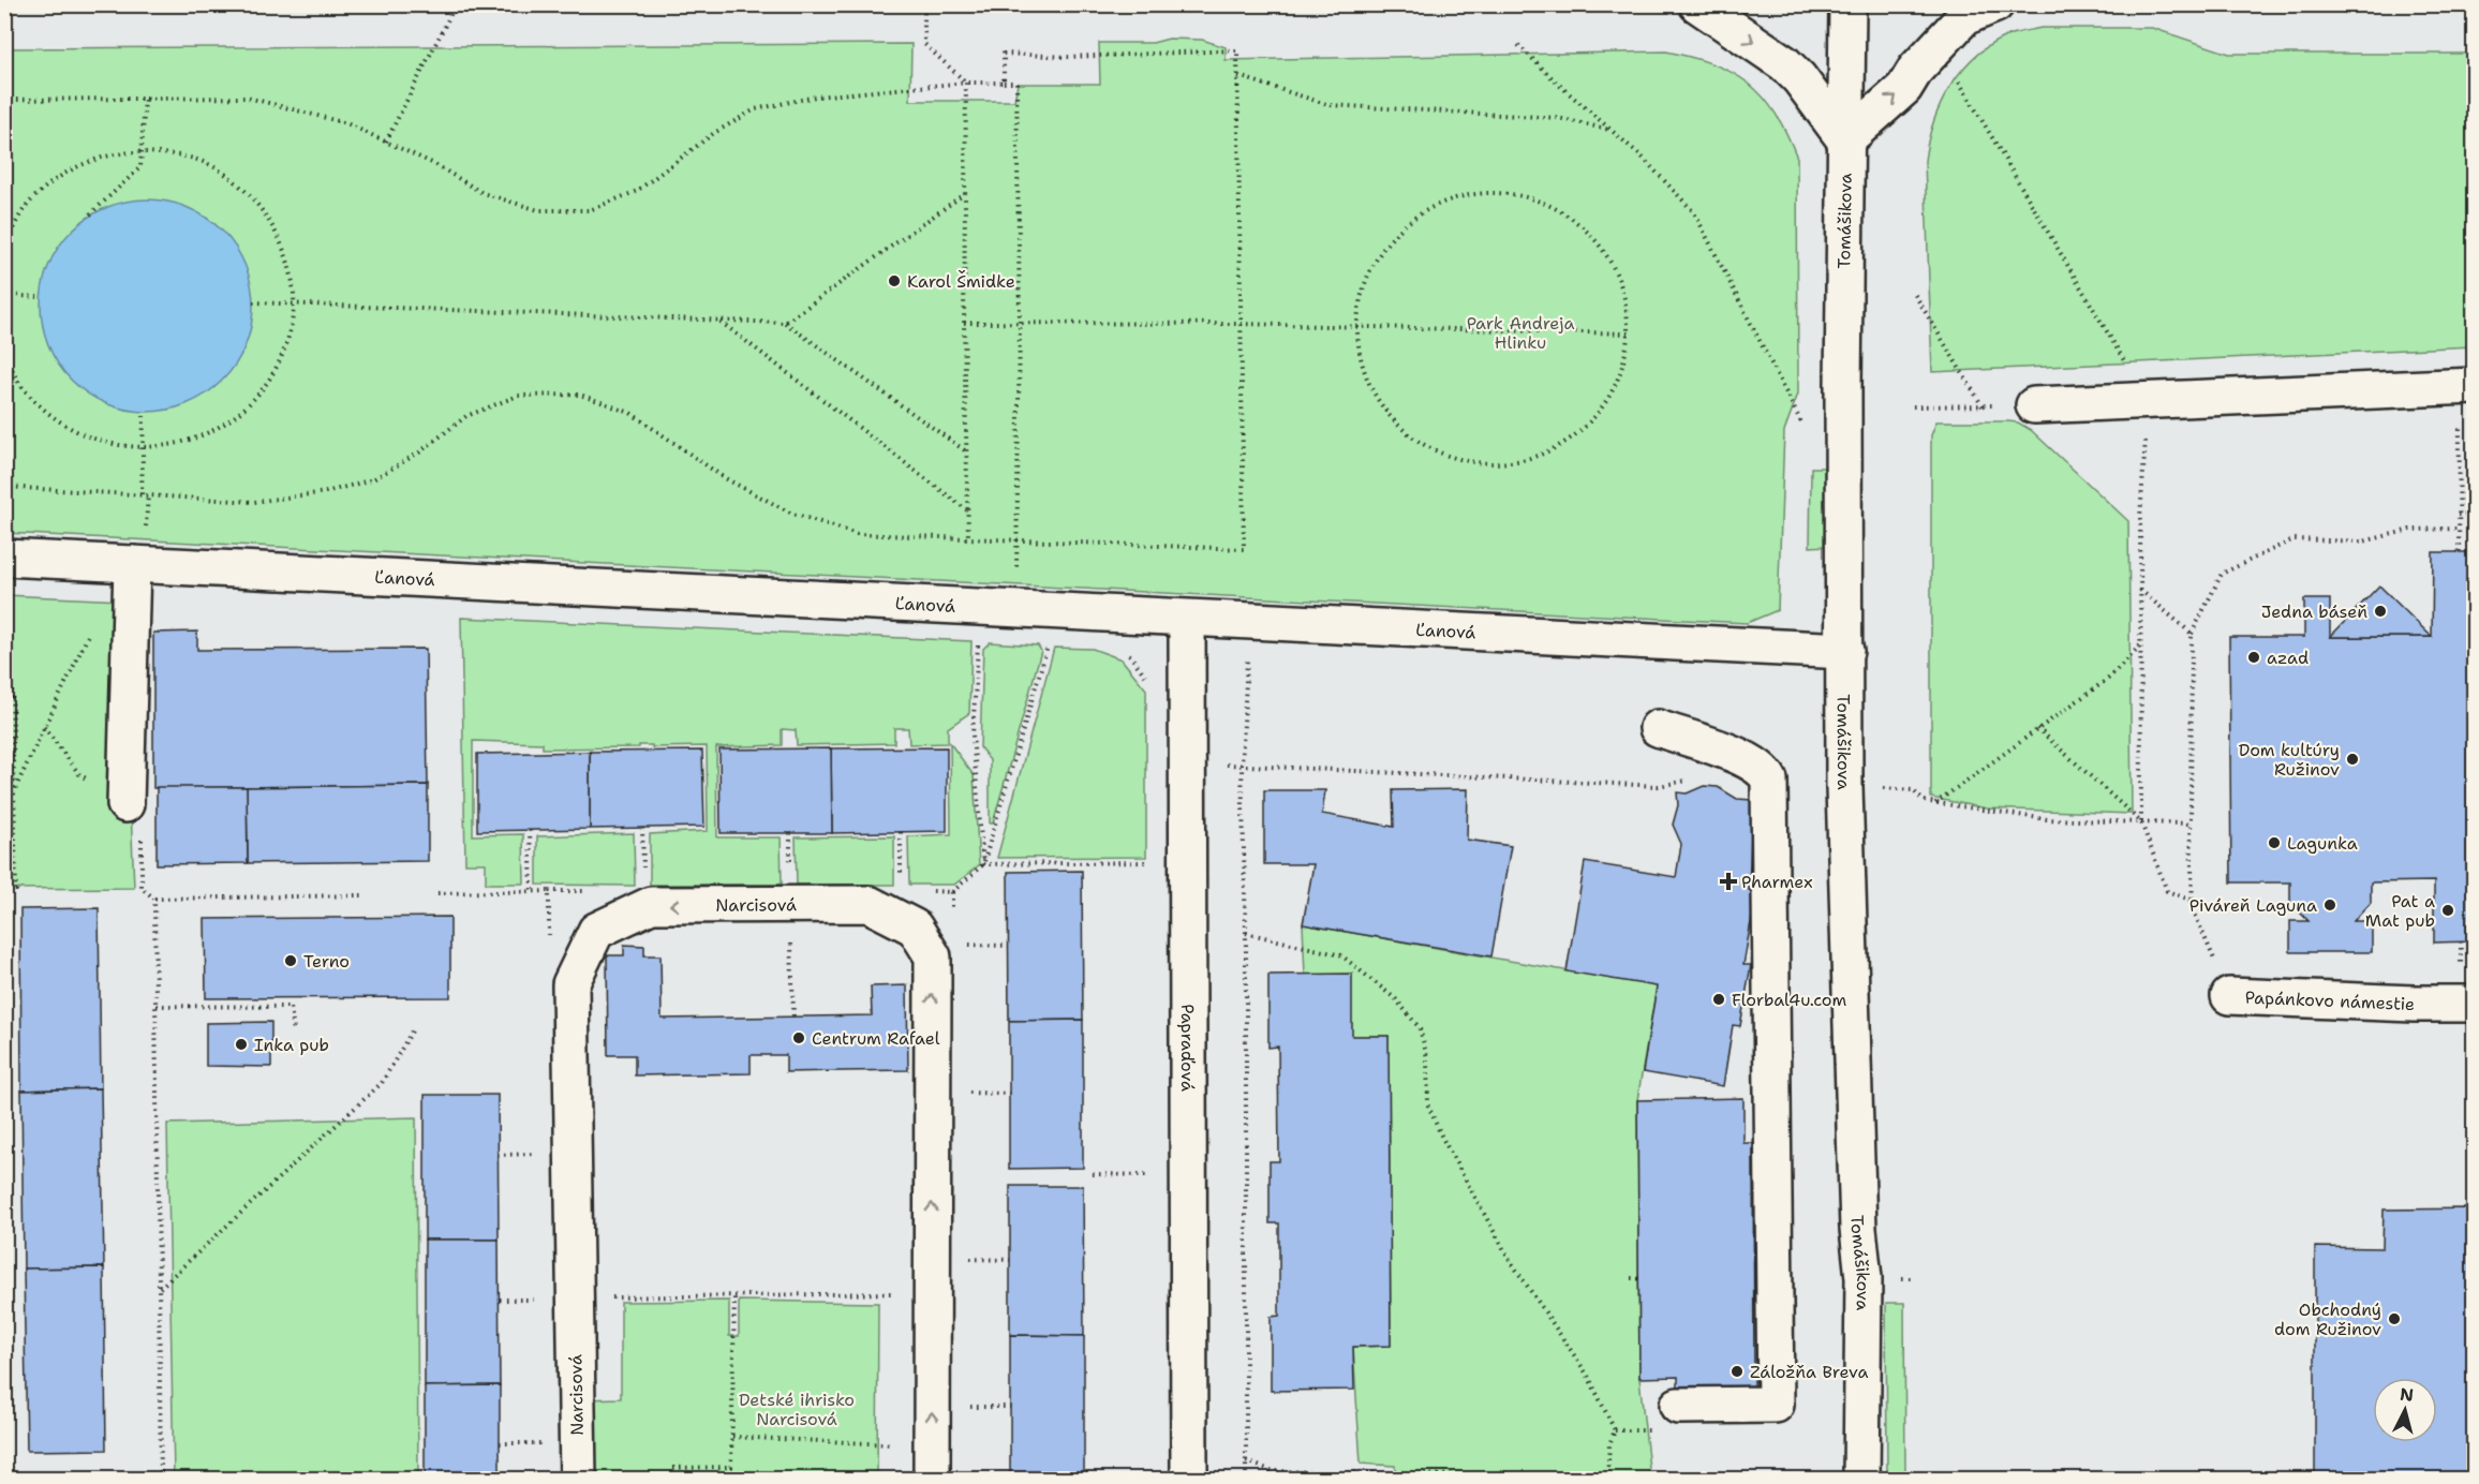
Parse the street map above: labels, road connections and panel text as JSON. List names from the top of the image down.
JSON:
{
  "streets": {
    "street": [
      "Tomášikova",
      "Ľanová",
      "Narcisová",
      "Papánkovo námestie",
      "Papraďová"
    ]
  },
  "crossings": [
    ["Tomášikova", "Ľanová"],
    ["Ľanová", "Papraďová"]
  ],
  "parks": ["Park Andreja Hlinku", "Detské ihrisko Narcisová"],
  "places": {
    "other": [
      "Karol Šmidke",
      "Jedna báseň",
      "azad",
      "Dom kultúry Ružinov",
      "Lagunka",
      "Piváreň Laguna",
      "Pat a Mat pub",
      "Terno",
      "Florbal4u.com",
      "Centrum Rafael",
      "Inka pub",
      "Obchodný dom Ružinov",
      "Záložňa Breva"
    ],
    "health": ["Pharmex"]
  },
  "north": "top"
}
